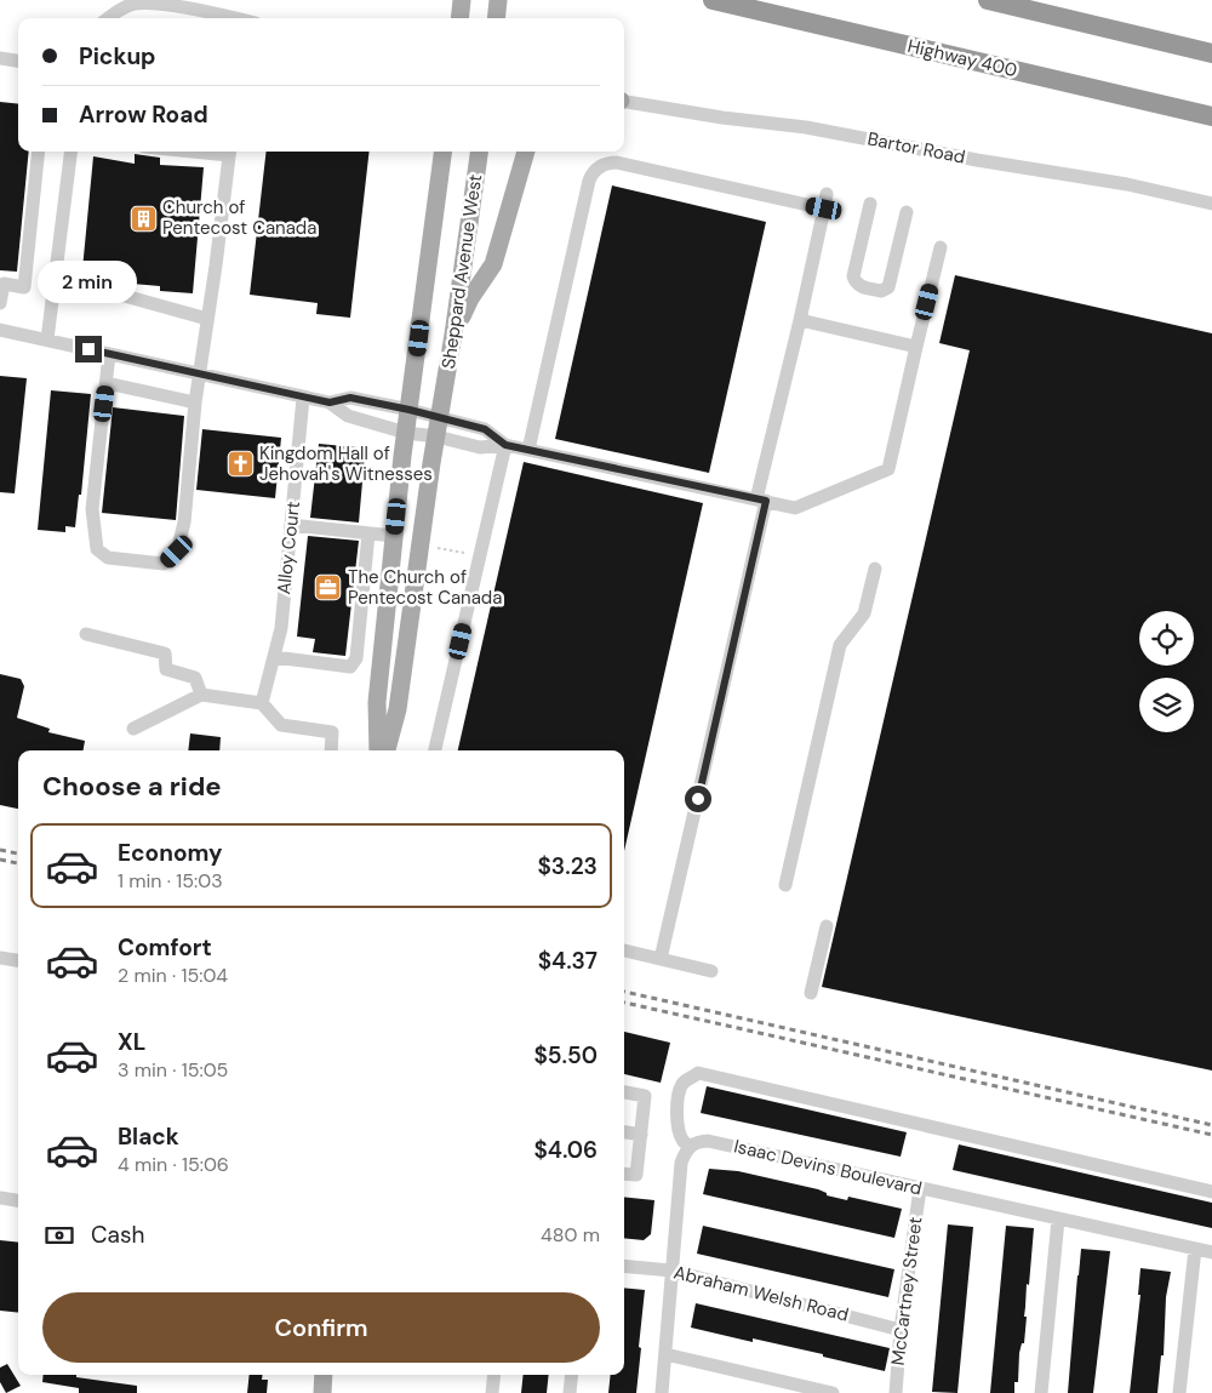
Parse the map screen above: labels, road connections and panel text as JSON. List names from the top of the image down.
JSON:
{
  "streets": {
    "highway": ["Highway 400"],
    "main road": ["Sheppard Avenue West"],
    "street": [
      "Bartor Road",
      "Alloy Court",
      "Isaac Devins Boulevard",
      "McCartney Street",
      "Abraham Welsh Road"
    ]
  },
  "crossings": [
    ["Isaac Devins Boulevard", "McCartney Street"],
    ["McCartney Street", "Abraham Welsh Road"]
  ],
  "places": {
    "building": ["Church of Pentecost Canada"],
    "church": ["Kingdom Hall of Jehovah's Witnesses"],
    "office": ["The Church of Pentecost Canada"]
  },
  "page": {
    "banner": ["Pickup", "Arrow Road"],
    "bubble": "2 min",
    "heading": "Choose a ride",
    "list": [
      {
        "name": "Economy",
        "note": "1 min · 15:03",
        "value": "$3.23"
      },
      {
        "name": "Comfort",
        "note": "2 min · 15:04",
        "value": "$4.37"
      },
      {
        "name": "XL",
        "note": "3 min · 15:05",
        "value": "$5.50"
      },
      {
        "name": "Black",
        "note": "4 min · 15:06",
        "value": "$4.06"
      }
    ],
    "pay": ["Cash", "480 m"],
    "buttons": "Confirm"
  }
}
